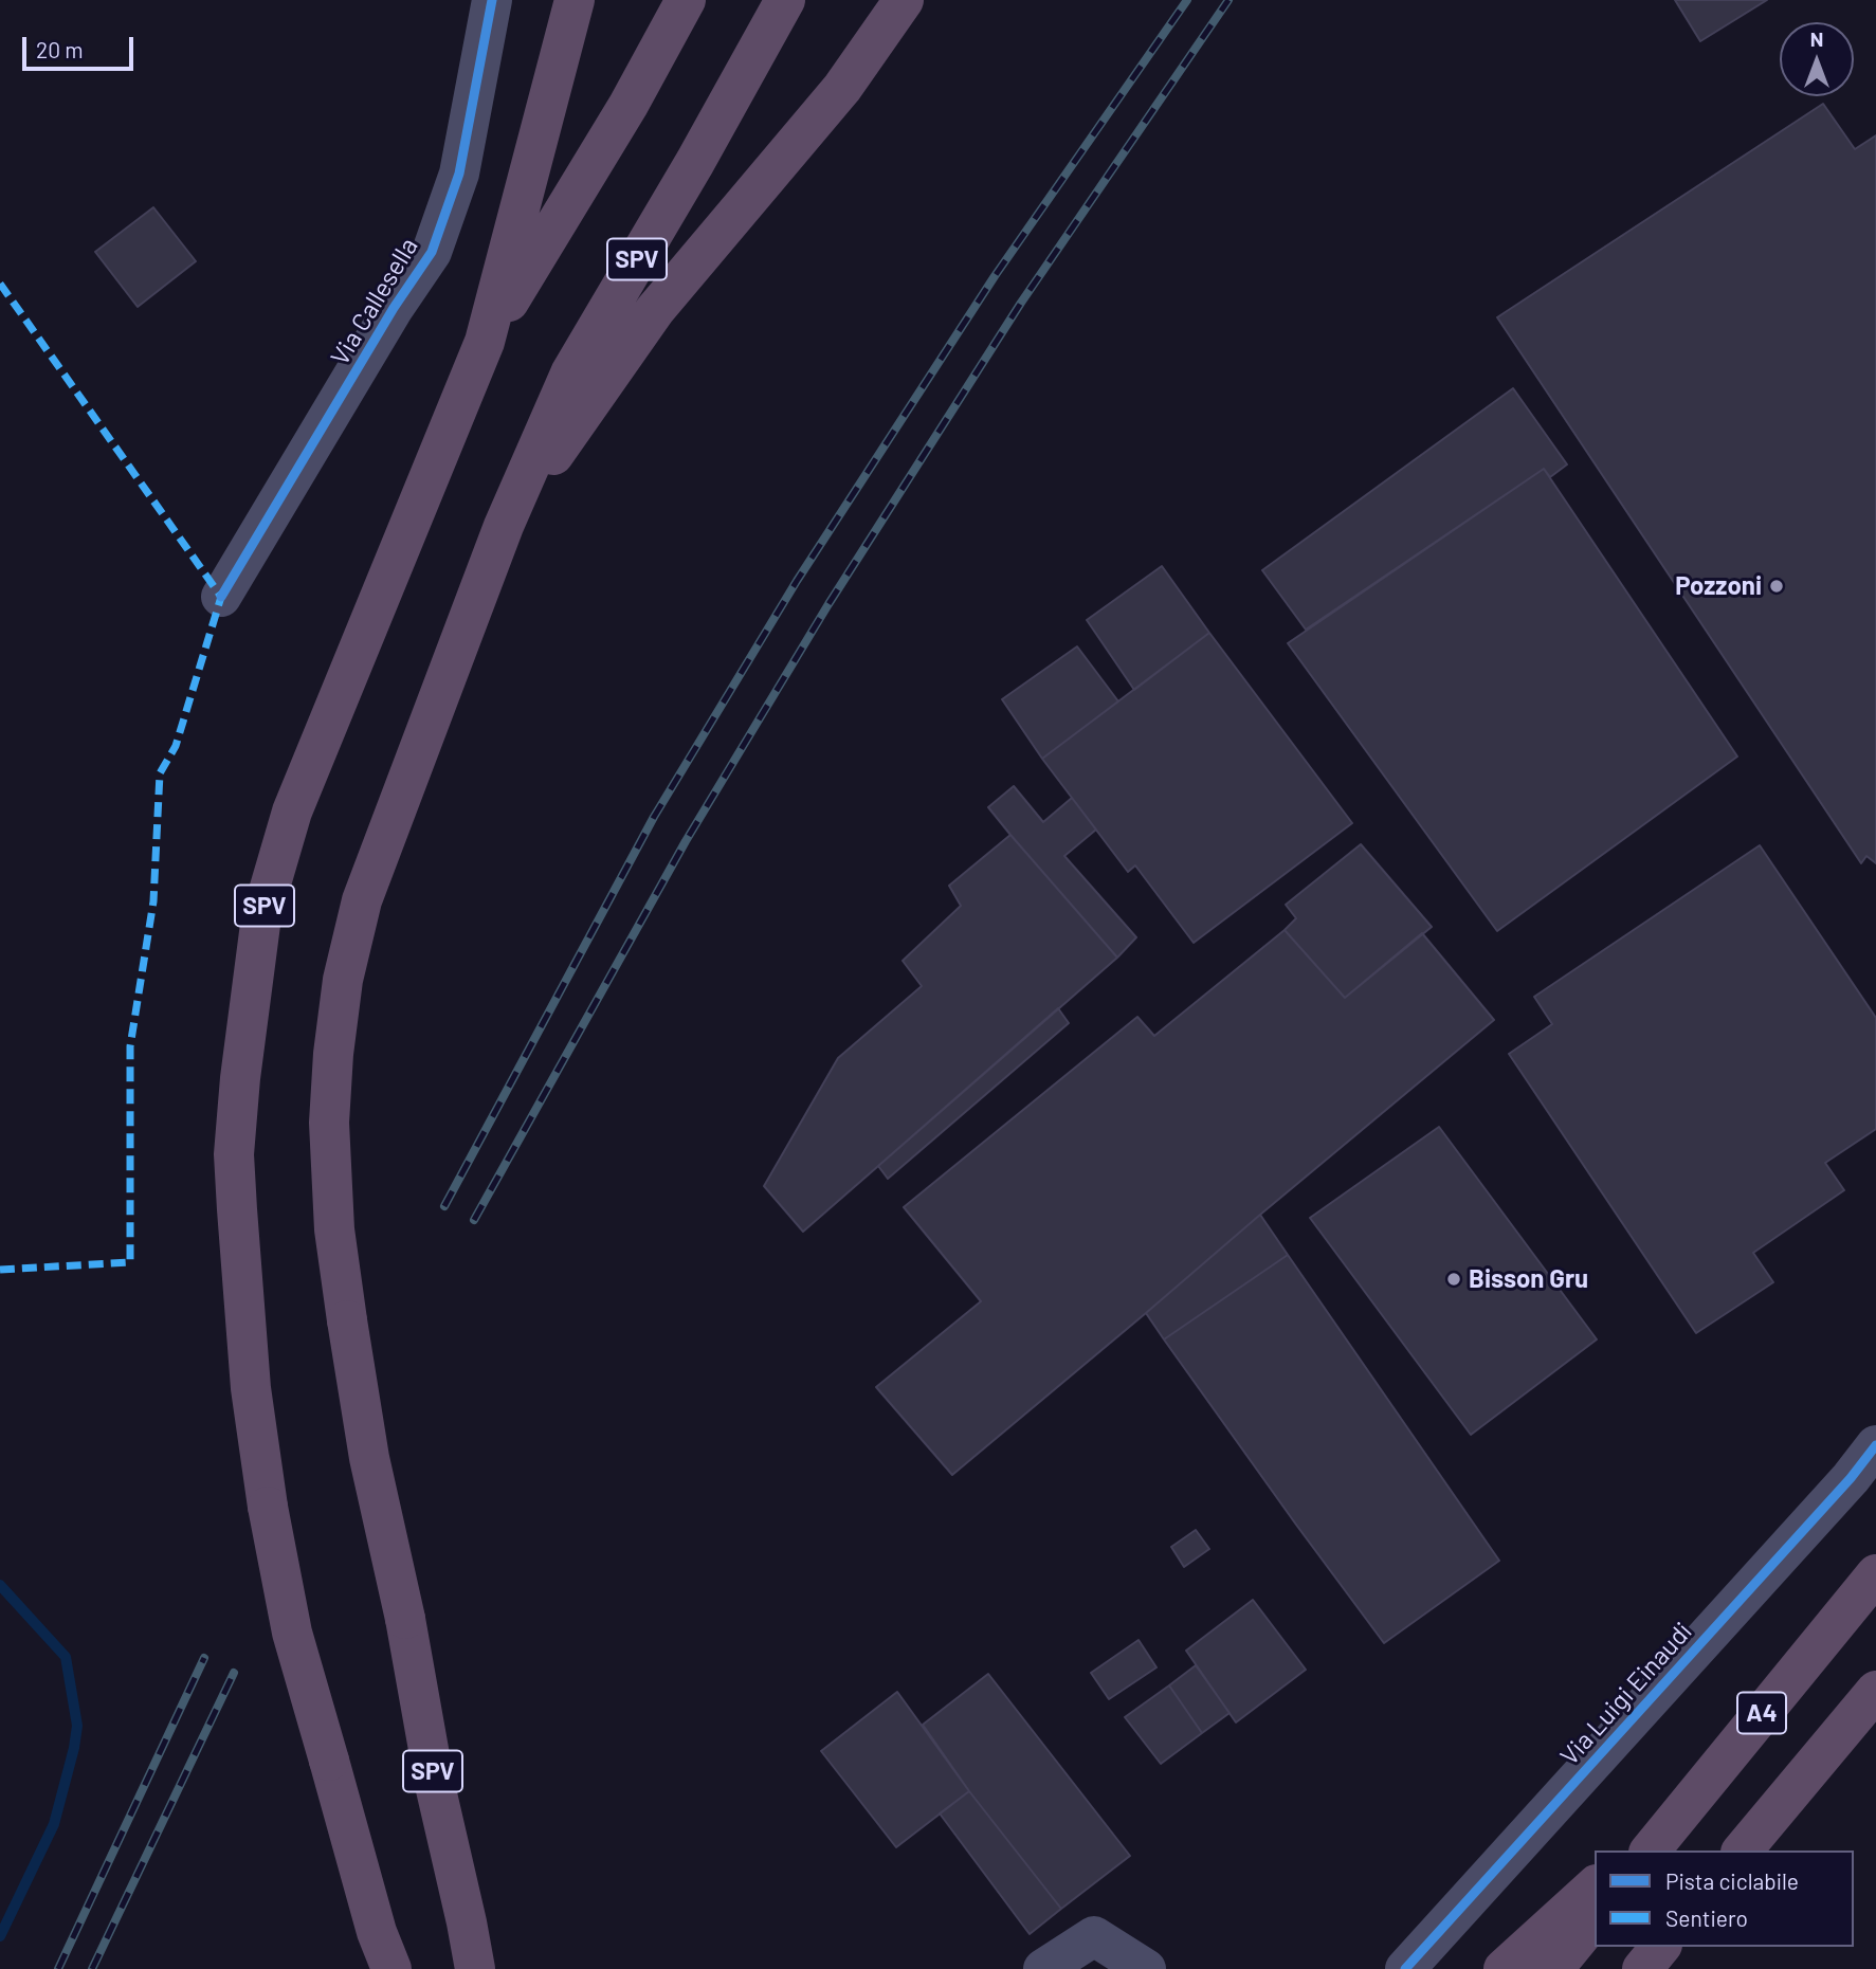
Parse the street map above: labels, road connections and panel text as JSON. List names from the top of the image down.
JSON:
{
  "streets": {
    "highway": ["SPV", "A4"],
    "street": ["Via Callesella", "Via Luigi Einaudi"]
  },
  "places": ["Pozzoni", "Bisson Gru"],
  "legend": ["Pista ciclabile", "Sentiero"],
  "scale_bar": "20 m",
  "north": "top"
}
